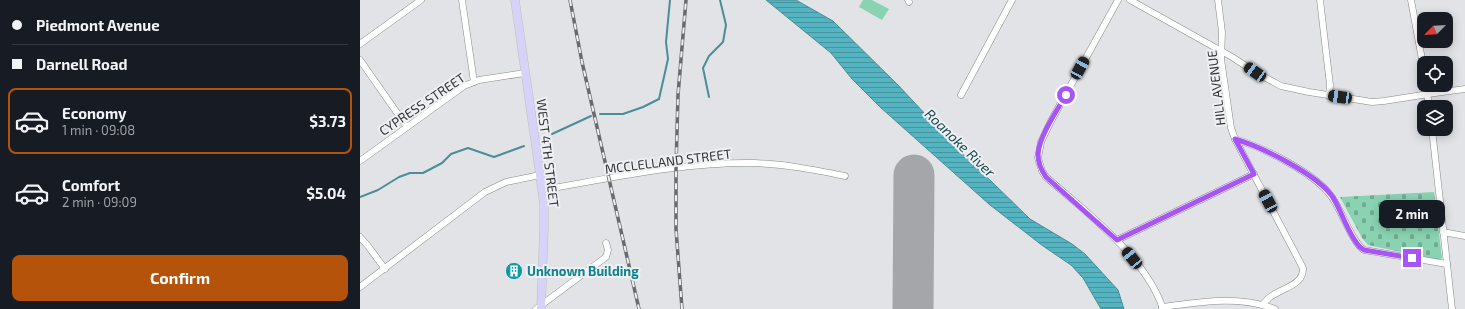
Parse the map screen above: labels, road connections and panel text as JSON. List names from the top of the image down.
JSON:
{
  "streets": {
    "main road": ["WEST 4TH STREET"],
    "street": ["HILL AVENUE", "CYPRESS STREET", "MCCLELLAND STREET"]
  },
  "crossings": [
    ["CYPRESS STREET", "WEST 4TH STREET"],
    ["WEST 4TH STREET", "MCCLELLAND STREET"]
  ],
  "water": ["Roanoke River"],
  "places": {
    "building": ["Unknown Building"]
  },
  "north": "bottom left",
  "page": {
    "banner": ["Piedmont Avenue", "Darnell Road"],
    "list": [
      {
        "name": "Economy",
        "note": "1 min · 09:08",
        "value": "$3.73"
      },
      {
        "name": "Comfort",
        "note": "2 min · 09:09",
        "value": "$5.04"
      }
    ],
    "bubble": "2 min",
    "buttons": "Confirm"
  }
}
